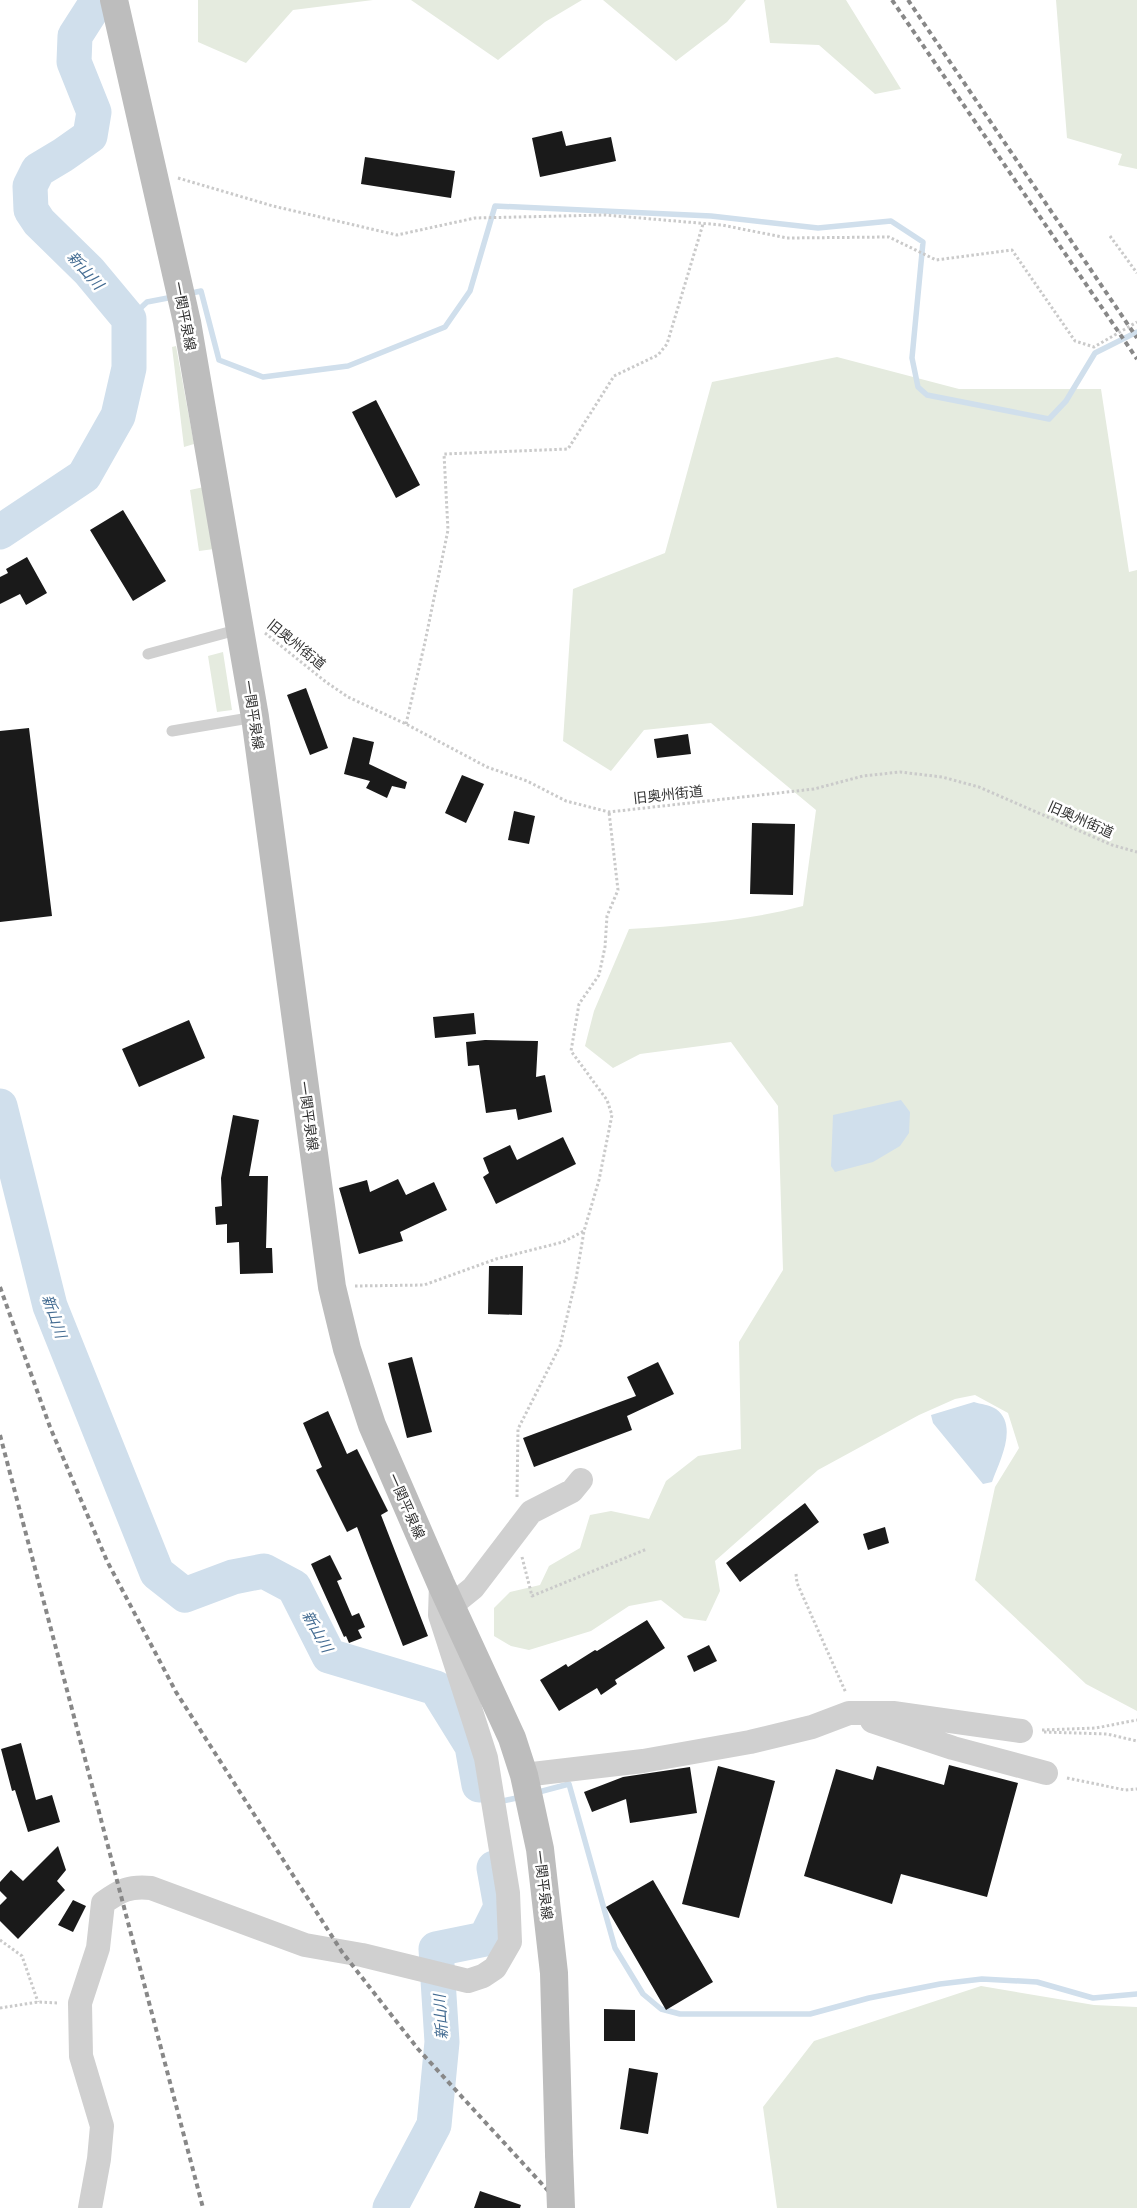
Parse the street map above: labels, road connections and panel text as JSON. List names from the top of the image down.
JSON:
{
  "streets": {
    "main road": ["一関平泉線"],
    "path": ["旧奥州街道"]
  },
  "crossings": [
    ["一関平泉線", "旧奥州街道"]
  ],
  "water": ["新山川"]
}
